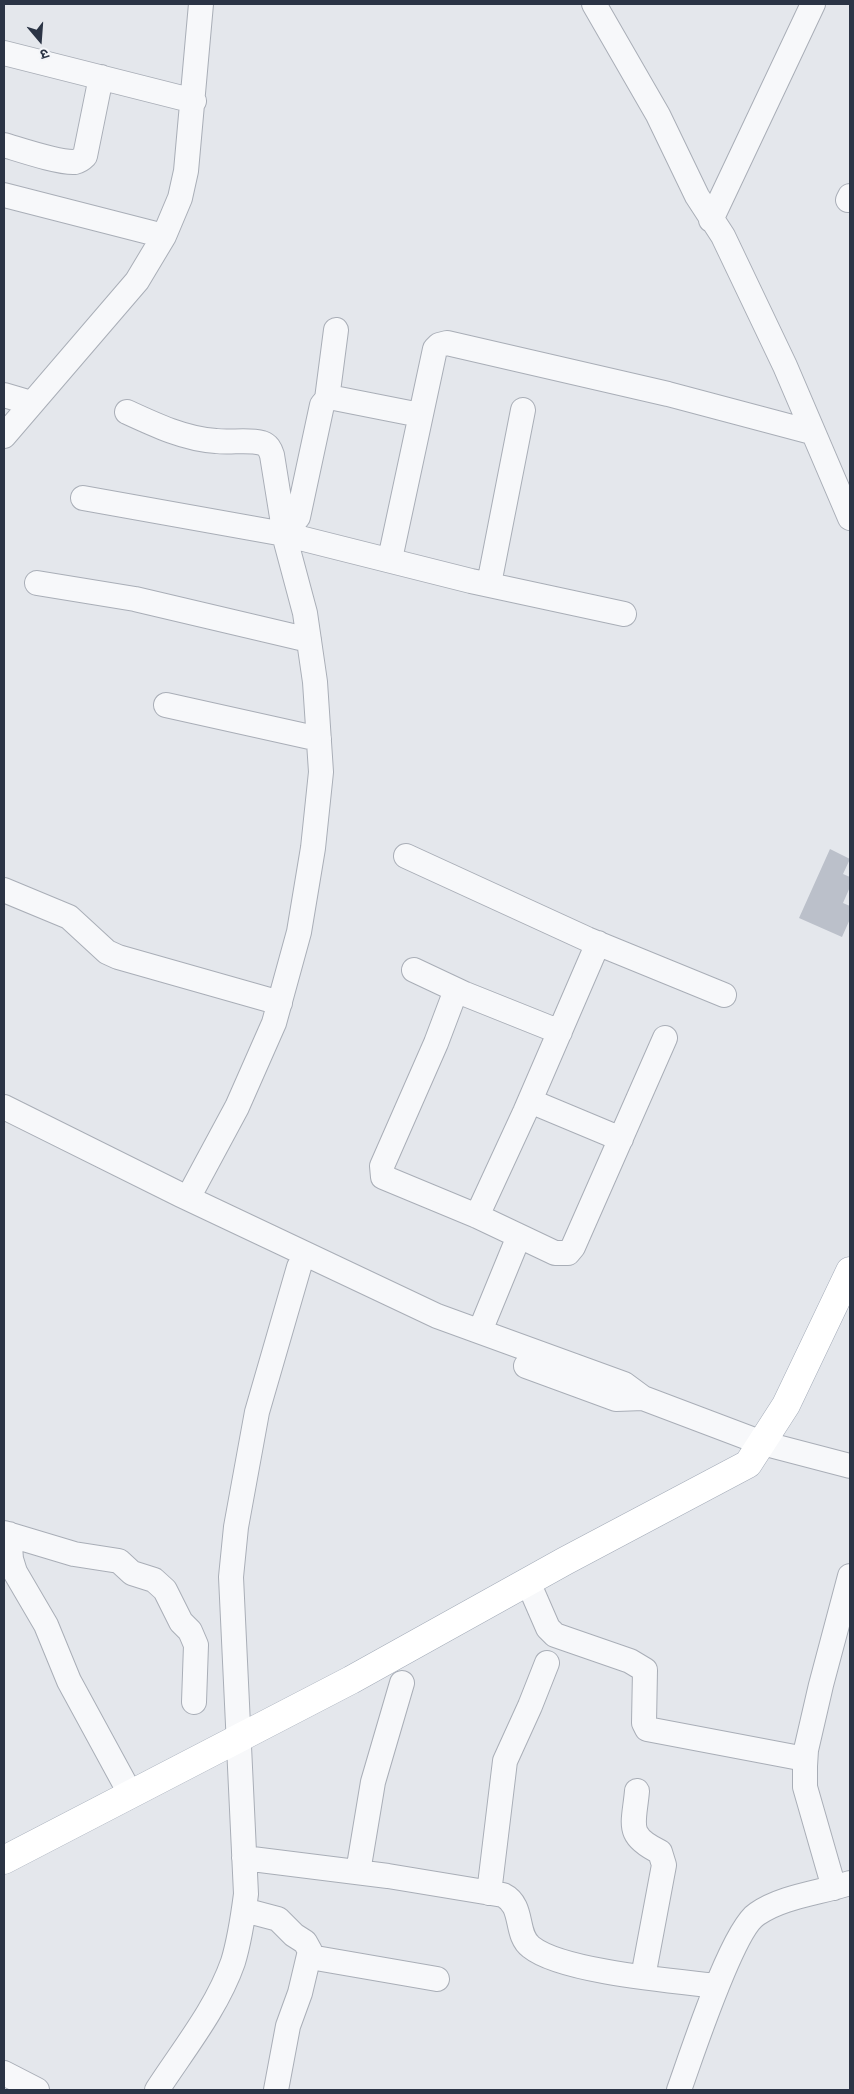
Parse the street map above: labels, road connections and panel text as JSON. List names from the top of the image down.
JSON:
{
  "north": "bottom"
}
